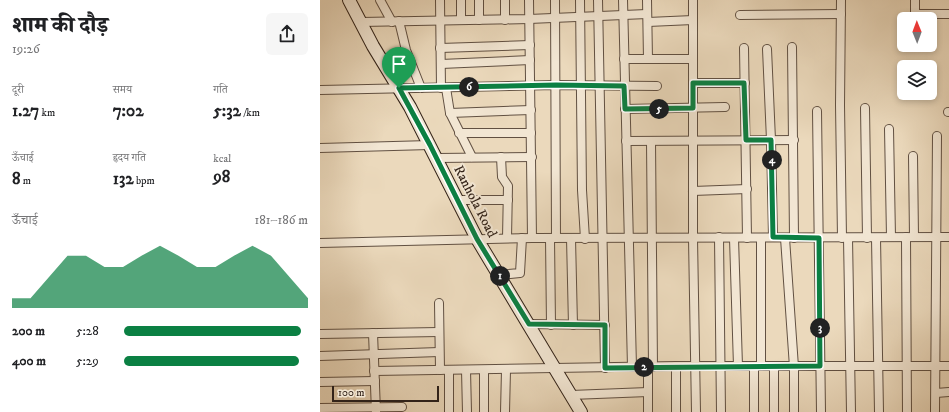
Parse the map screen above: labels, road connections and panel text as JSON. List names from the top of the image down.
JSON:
{
  "streets": {
    "street": ["Ranhola Road"]
  },
  "scale_bar": "100 m",
  "north": "top",
  "page": {
    "heading": ["शाम की दौड़", "19:26"],
    "stats": [
      ["दूरी", "1.27 km"],
      ["समय", "7:02"],
      ["गति", "5:32 /km"],
      ["ऊँचाई", "8 m"],
      ["हृदय गति", "132 bpm"],
      ["kcal", "98"]
    ],
    "pins": [
      "6",
      "5",
      "4",
      "1",
      "3",
      "2"
    ],
    "chart": ["ऊँचाई", "181–186 m"],
    "list": [
      {
        "name": "200 m",
        "note": "5:28"
      },
      {
        "name": "400 m",
        "note": "5:29"
      }
    ],
    "scale": "100 m"
  }
}
